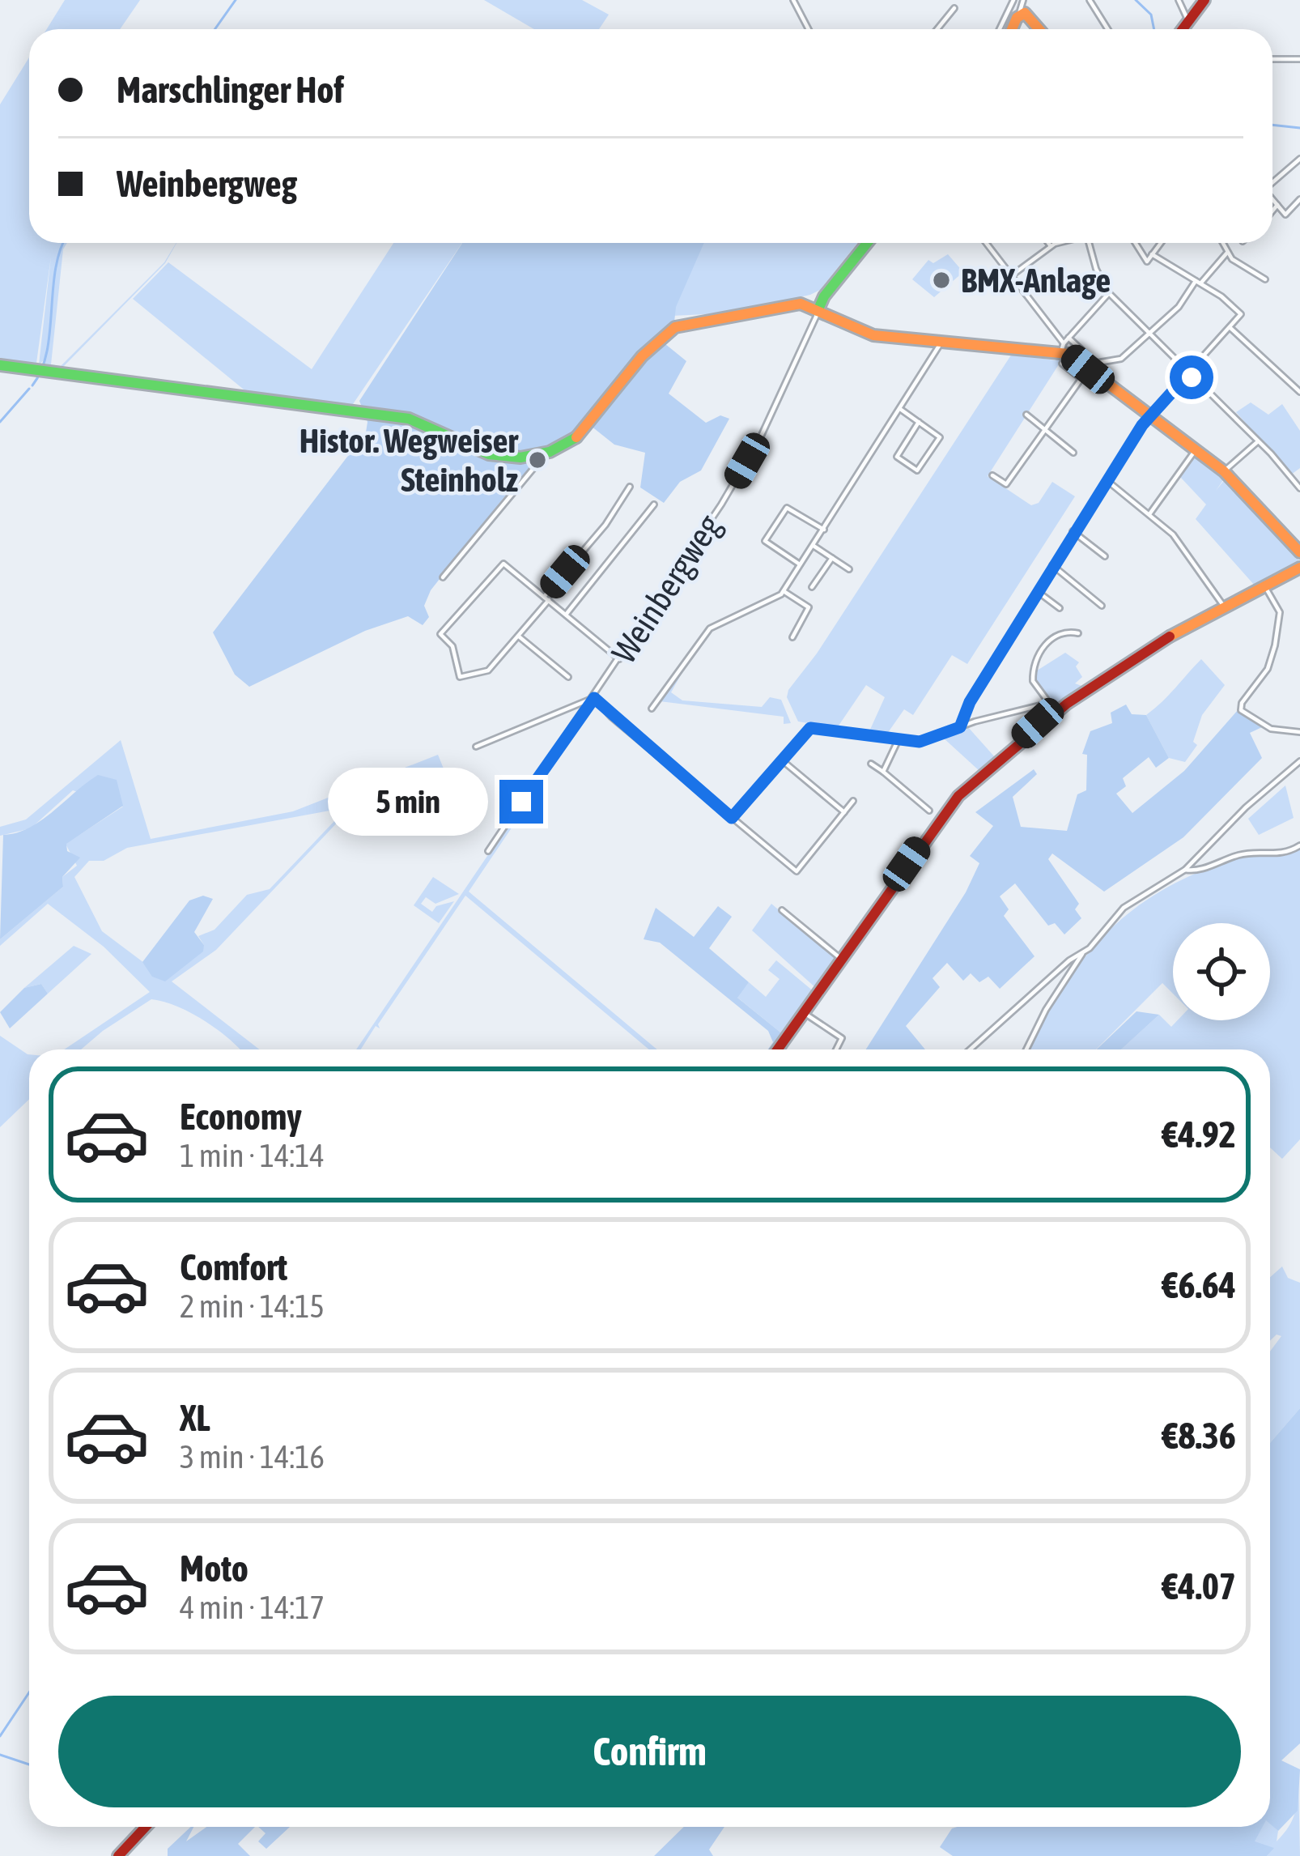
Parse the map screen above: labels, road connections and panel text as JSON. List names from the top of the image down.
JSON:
{
  "streets": {
    "street": ["Weinbergweg"]
  },
  "places": ["BMX-Anlage", "Histor. Wegweiser Steinholz"],
  "page": {
    "banner": ["Marschlinger Hof", "Weinbergweg"],
    "bubble": "5 min",
    "list": [
      {
        "name": "Economy",
        "note": "1 min · 14:14",
        "value": "€4.92"
      },
      {
        "name": "Comfort",
        "note": "2 min · 14:15",
        "value": "€6.64"
      },
      {
        "name": "XL",
        "note": "3 min · 14:16",
        "value": "€8.36"
      },
      {
        "name": "Moto",
        "note": "4 min · 14:17",
        "value": "€4.07"
      }
    ],
    "buttons": "Confirm"
  }
}
